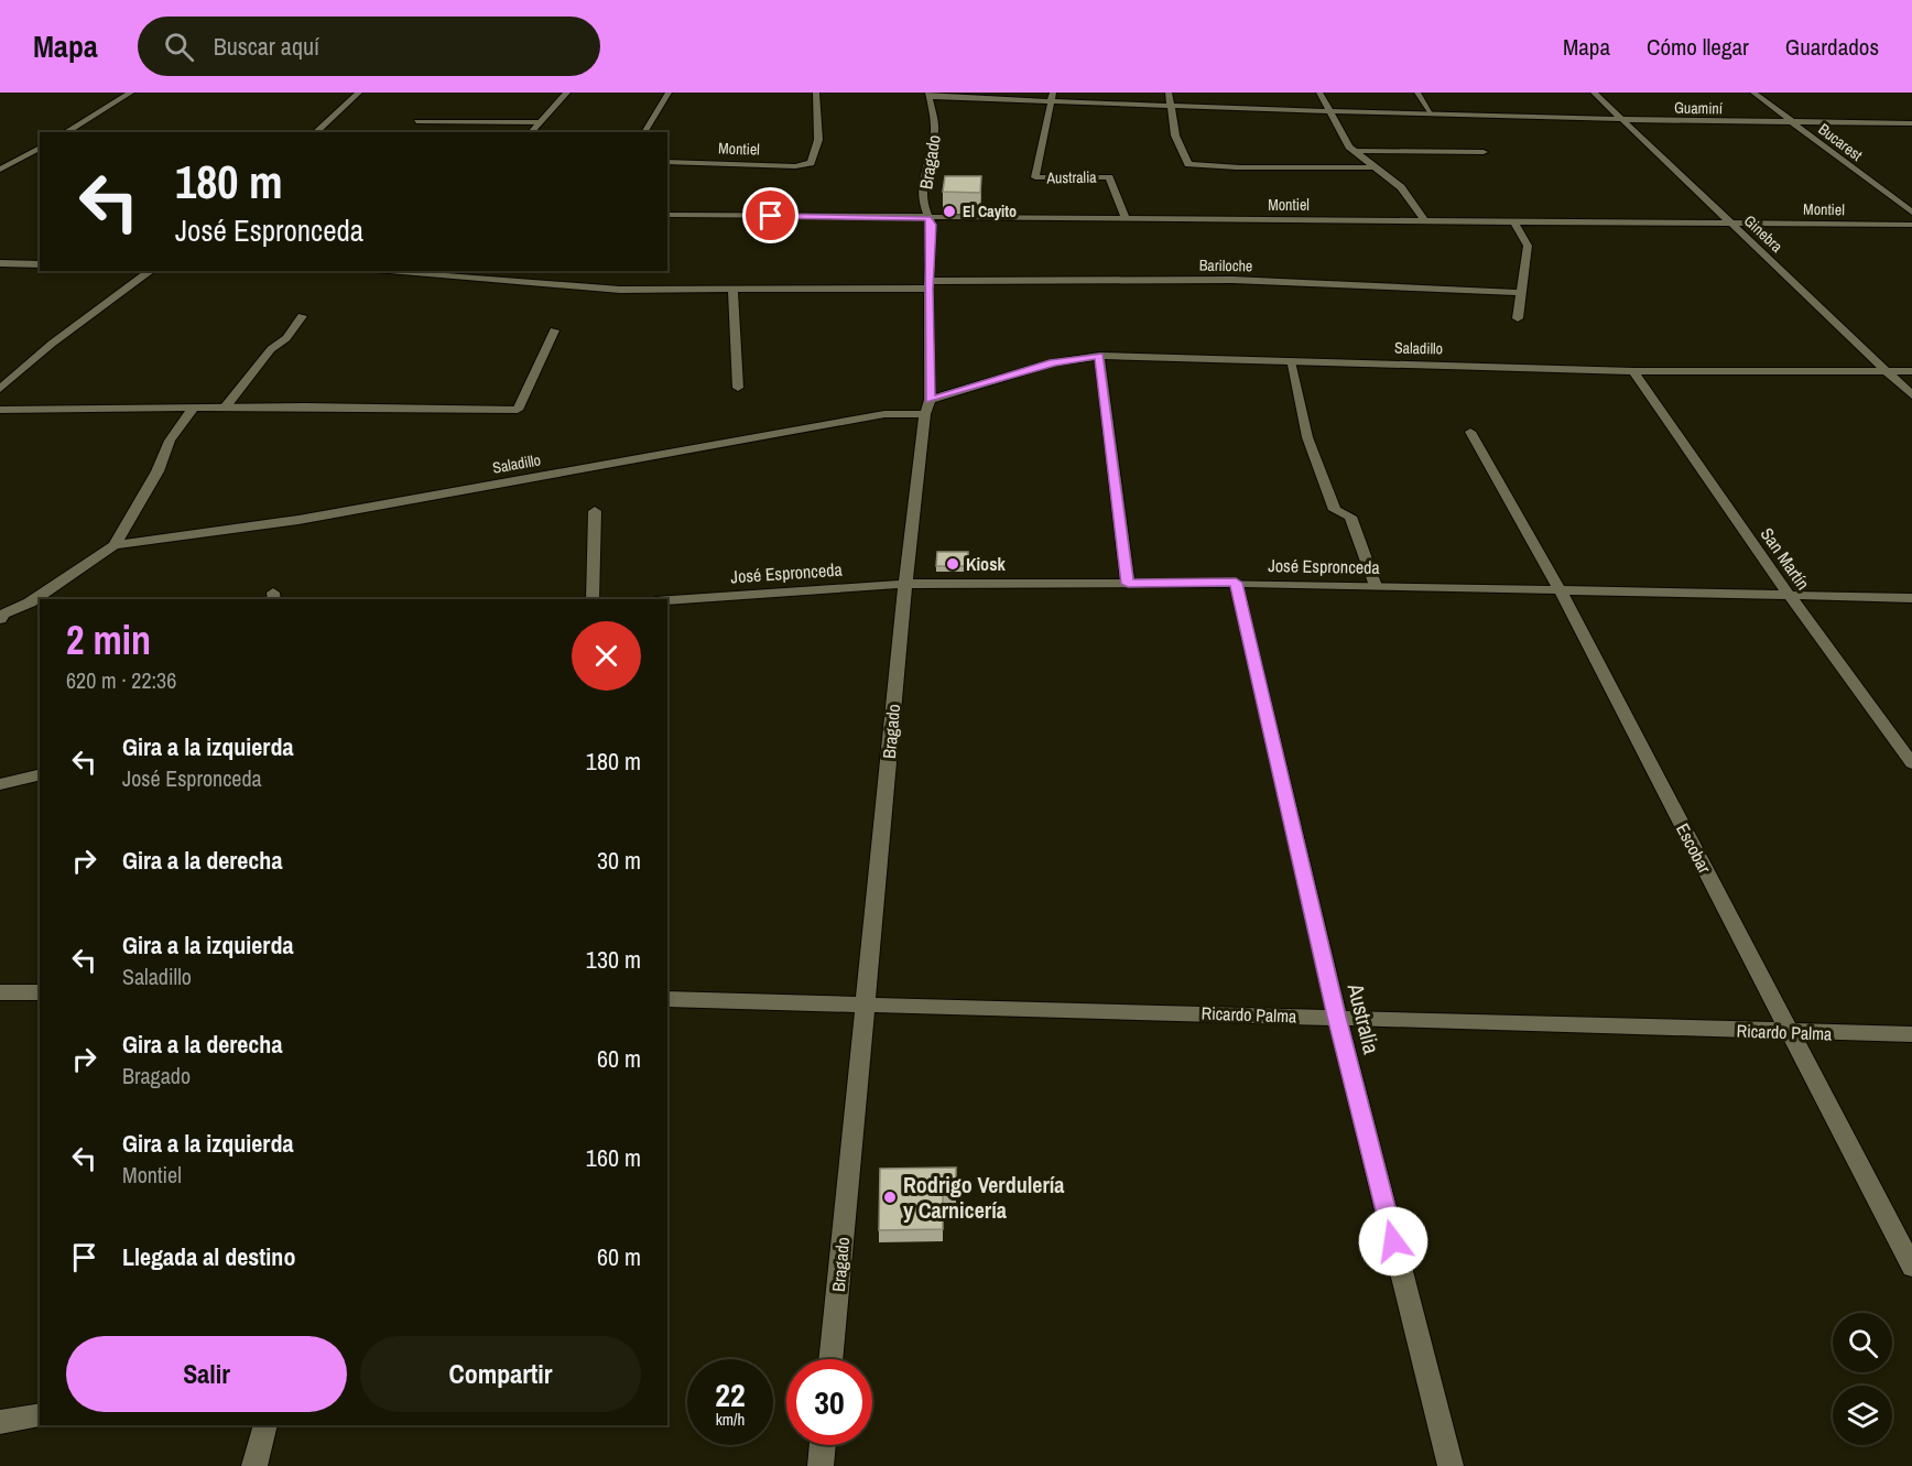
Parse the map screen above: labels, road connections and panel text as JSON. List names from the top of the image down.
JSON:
{
  "streets": {
    "street": [
      "Guaminí",
      "Bucarest",
      "Montiel",
      "Bragado",
      "Australia",
      "Ginebra",
      "Bariloche",
      "Saladillo",
      "San Martín",
      "José Espronceda",
      "Escobar",
      "Ricardo Palma"
    ]
  },
  "crossings": [
    ["Guaminí", "Bucarest"],
    ["Guaminí", "Bragado"],
    ["Guaminí", "Australia"],
    ["Guaminí", "Ginebra"],
    ["Montiel", "Bragado"],
    ["Montiel", "Australia"],
    ["Montiel", "Ginebra"],
    ["Bragado", "Bariloche"],
    ["Bragado", "Saladillo"],
    ["Bragado", "José Espronceda"],
    ["Bragado", "Ricardo Palma"],
    ["Australia", "José Espronceda"],
    ["Australia", "Ricardo Palma"],
    ["Ginebra", "Saladillo"],
    ["Saladillo", "San Martín"],
    ["San Martín", "José Espronceda"],
    ["José Espronceda", "Escobar"],
    ["Escobar", "Ricardo Palma"]
  ],
  "places": ["El Cayito", "Kiosk", "Rodrigo Verdulería y Carnicería"],
  "page": {
    "header": "Mapa",
    "search": "Buscar aquí",
    "nav": ["Mapa", "Cómo llegar", "Guardados"],
    "turn": ["180 m", "José Espronceda"],
    "heading": ["2 min", "620 m · 22:36"],
    "list": [
      {
        "name": "Gira a la izquierda",
        "note": "José Espronceda",
        "value": "180 m"
      },
      {
        "name": "Gira a la derecha",
        "value": "30 m"
      },
      {
        "name": "Gira a la izquierda",
        "note": "Saladillo",
        "value": "130 m"
      },
      {
        "name": "Gira a la derecha",
        "note": "Bragado",
        "value": "60 m"
      },
      {
        "name": "Gira a la izquierda",
        "note": "Montiel",
        "value": "160 m"
      },
      {
        "name": "Llegada al destino",
        "value": "60 m"
      }
    ],
    "buttons": ["Salir", "Compartir"],
    "speed": "22 km/h",
    "limit": "30"
  }
}
